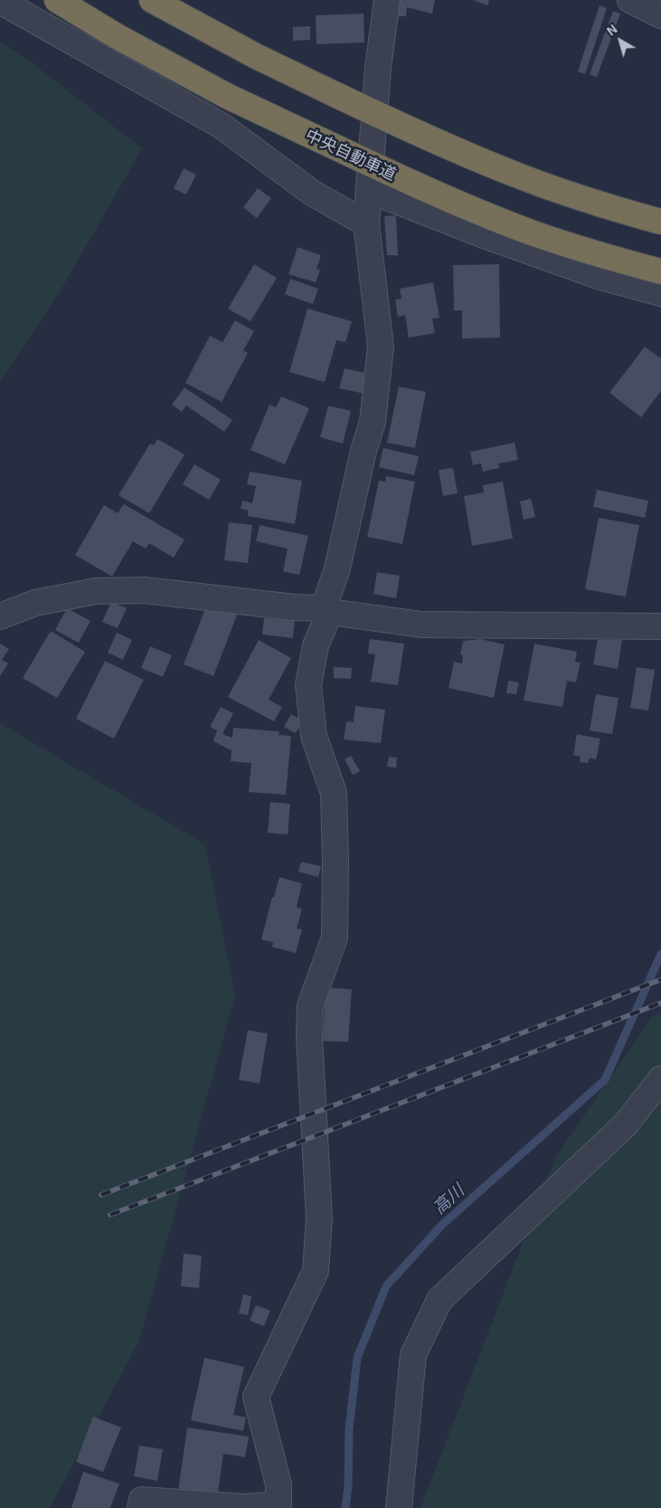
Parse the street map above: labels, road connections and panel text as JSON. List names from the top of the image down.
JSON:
{
  "streets": {
    "highway": ["中央自動車道"]
  },
  "water": ["高川"],
  "north": "top left"
}
